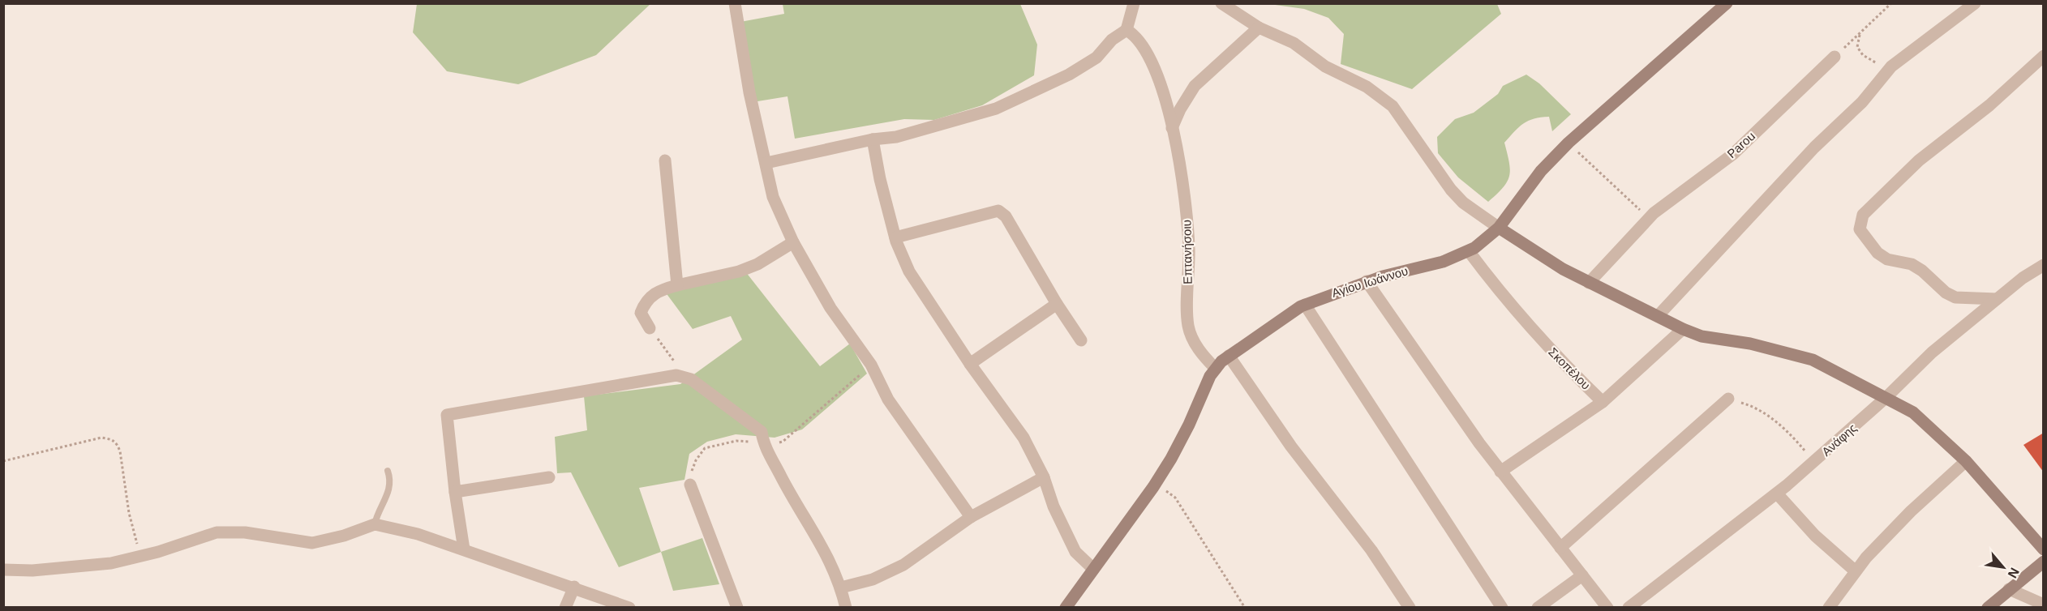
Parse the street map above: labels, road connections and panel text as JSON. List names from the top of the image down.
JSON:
{
  "streets": {
    "street": [
      "Parou",
      "Επτανήσοιυ",
      "Αγίου Ιωάννου",
      "Σκοπέλου",
      "Ανάφης"
    ]
  },
  "crossings": [
    ["Επτανήσοιυ", "Αγίου Ιωάννου"],
    ["Αγίου Ιωάννου", "Σκοπέλου"]
  ],
  "north": "bottom right"
}
